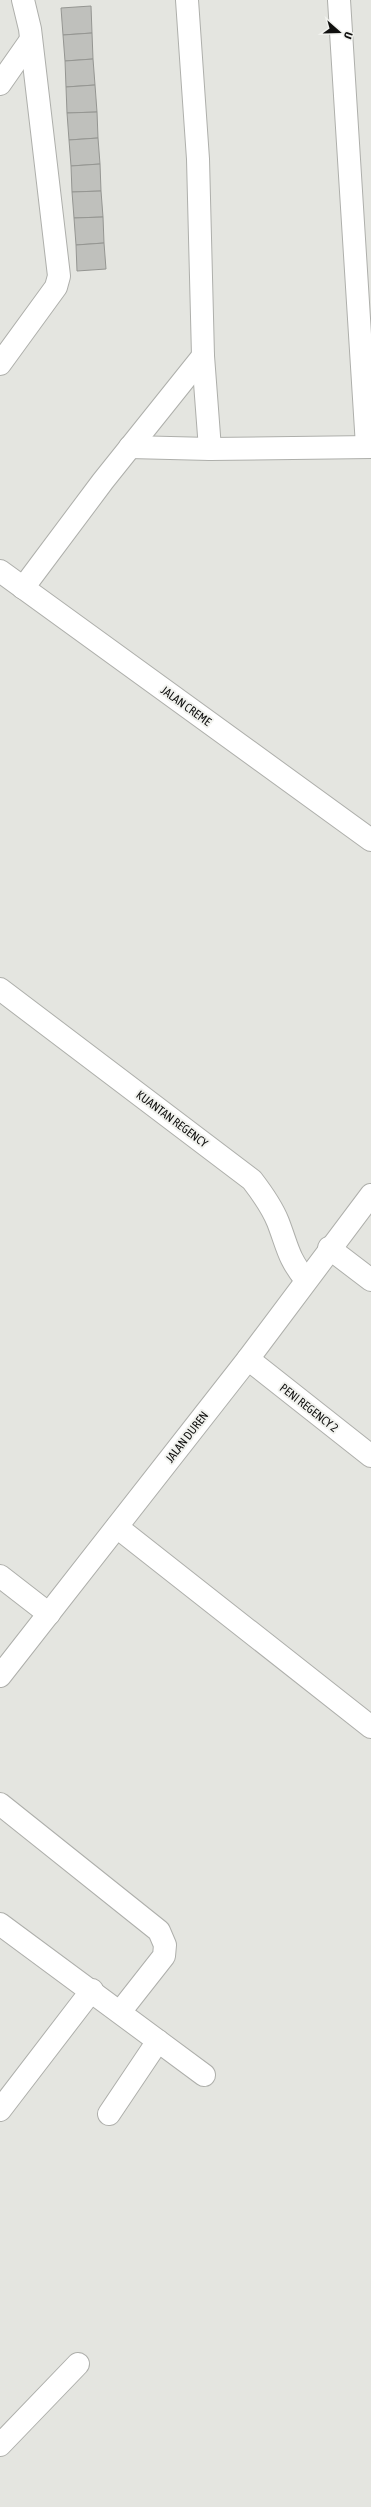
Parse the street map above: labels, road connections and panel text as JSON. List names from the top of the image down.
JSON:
{
  "streets": {
    "street": [
      "JALAN CREME",
      "KUANTAN REGENCY",
      "PENI REGENCY 2",
      "JALAN DUREN"
    ]
  },
  "crossings": [
    ["KUANTAN REGENCY", "JALAN DUREN"],
    ["PENI REGENCY 2", "JALAN DUREN"]
  ],
  "north": "right"
}
